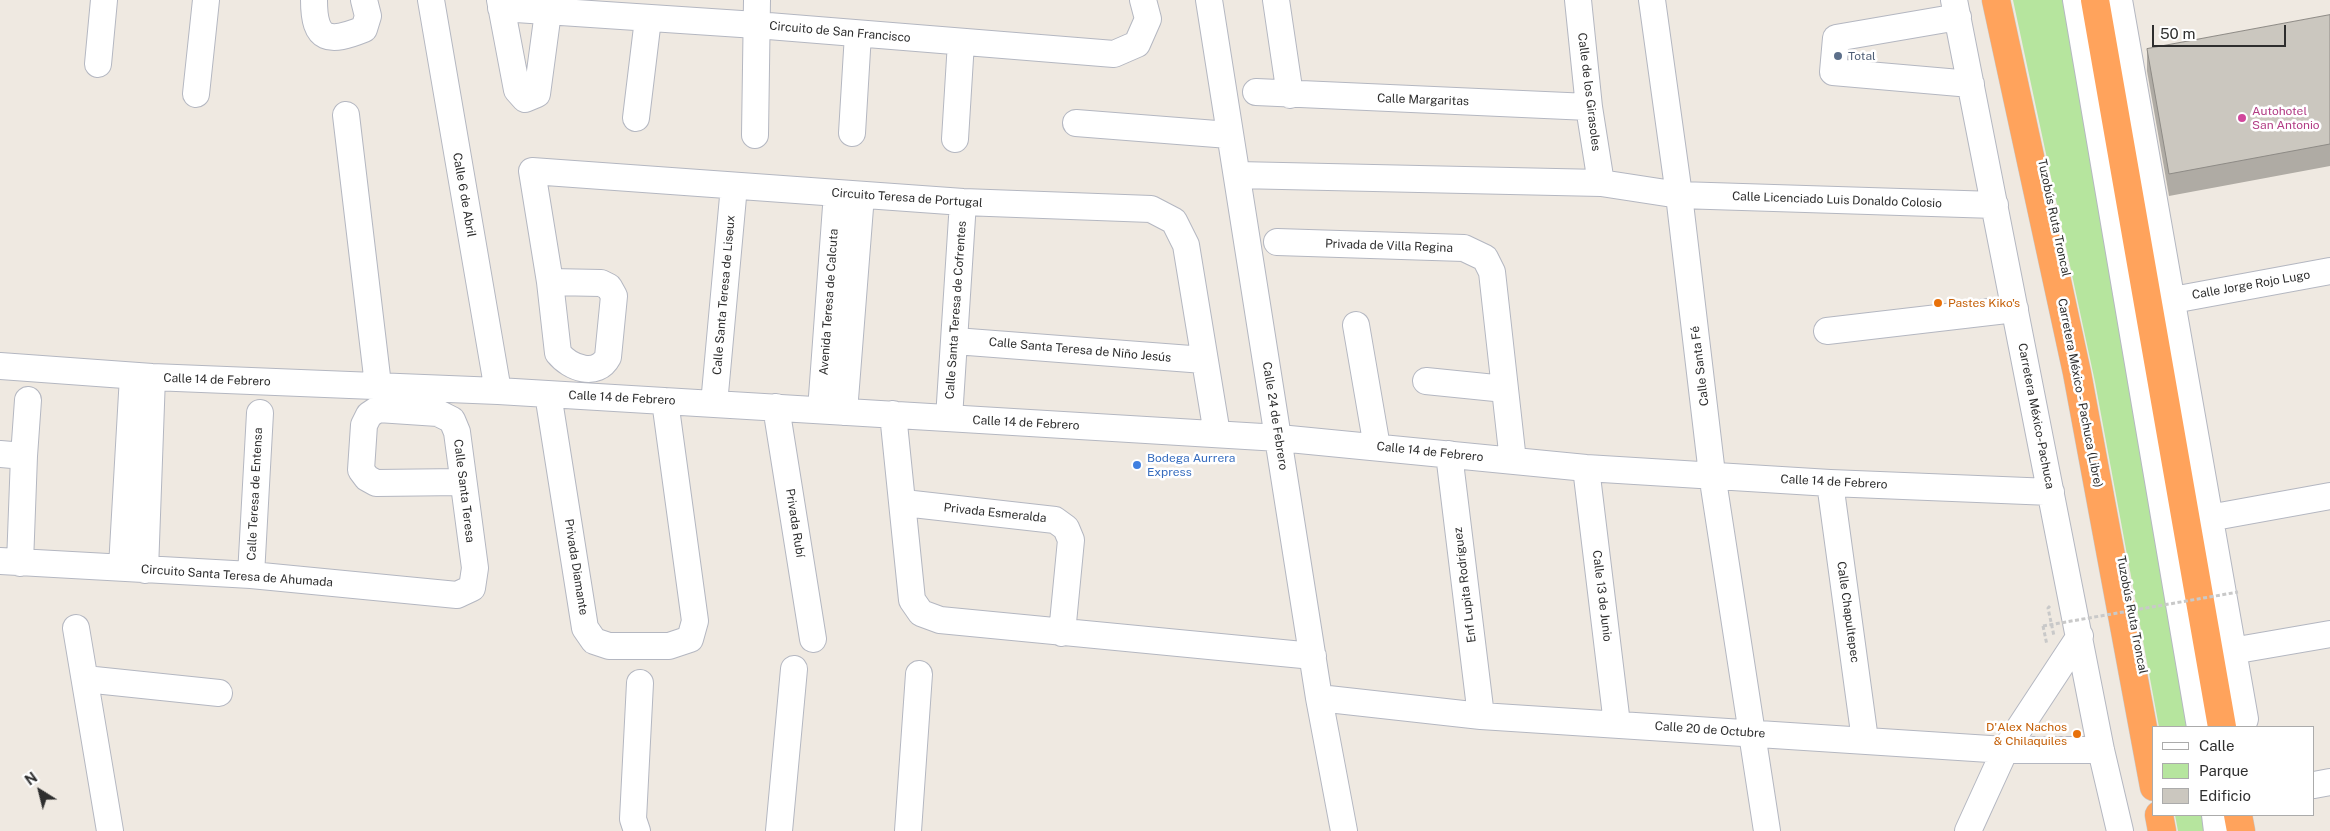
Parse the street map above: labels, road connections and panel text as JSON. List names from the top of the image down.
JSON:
{
  "streets": {
    "highway": ["Carretera México - Pachuca (Libre)"],
    "street": [
      "Circuito de San Francisco",
      "Calle de los Girasoles",
      "Calle Margaritas",
      "Calle 6 de Abril",
      "Circuito Teresa de Portugal",
      "Calle Licenciado Luis Donaldo Colosio",
      "Tuzobús Ruta Troncal",
      "Privada de Villa Regina",
      "Calle Jorge Rojo Lugo",
      "Calle Santa Teresa de Liseux",
      "Avenida Teresa de Calcuta",
      "Calle Santa Teresa de Cofrentes",
      "Calle Santa Teresa de Niño Jesús",
      "Calle Santa Fé",
      "Calle 14 de Febrero",
      "Calle 24 de Febrero",
      "Carretera México-Pachuca",
      "Calle Santa Teresa",
      "Calle Teresa de Entensa",
      "Privada Esmeralda",
      "Privada Rubí",
      "Privada Diamante",
      "Circuito Santa Teresa de Ahumada",
      "Enf Lupita Rodríguez",
      "Calle 13 de Junio",
      "Calle Chapultepec",
      "Calle 20 de Octubre"
    ]
  },
  "crossings": [
    ["Calle de los Girasoles", "Calle Margaritas"],
    ["Calle de los Girasoles", "Calle Licenciado Luis Donaldo Colosio"],
    ["Calle 6 de Abril", "Calle 14 de Febrero"],
    ["Circuito Teresa de Portugal", "Calle Santa Teresa de Liseux"],
    ["Circuito Teresa de Portugal", "Avenida Teresa de Calcuta"],
    ["Circuito Teresa de Portugal", "Calle Santa Teresa de Cofrentes"],
    ["Circuito Teresa de Portugal", "Calle Santa Teresa de Niño Jesús"],
    ["Circuito Teresa de Portugal", "Calle 14 de Febrero"],
    ["Calle Licenciado Luis Donaldo Colosio", "Calle Santa Fé"],
    ["Calle Licenciado Luis Donaldo Colosio", "Calle 24 de Febrero"],
    ["Calle Licenciado Luis Donaldo Colosio", "Carretera México-Pachuca"],
    ["Privada de Villa Regina", "Calle 14 de Febrero"],
    ["Calle Santa Teresa de Liseux", "Calle 14 de Febrero"],
    ["Avenida Teresa de Calcuta", "Calle 14 de Febrero"],
    ["Calle Santa Teresa de Cofrentes", "Calle Santa Teresa de Niño Jesús"],
    ["Calle Santa Teresa de Cofrentes", "Calle 14 de Febrero"],
    ["Calle Santa Fé", "Calle 14 de Febrero"],
    ["Calle Santa Fé", "Calle 20 de Octubre"],
    ["Calle 14 de Febrero", "Calle 24 de Febrero"],
    ["Calle 14 de Febrero", "Carretera México-Pachuca"],
    ["Calle 14 de Febrero", "Privada Rubí"],
    ["Calle 14 de Febrero", "Privada Diamante"],
    ["Calle 14 de Febrero", "Enf Lupita Rodríguez"],
    ["Calle 14 de Febrero", "Calle 13 de Junio"],
    ["Calle 14 de Febrero", "Calle Chapultepec"],
    ["Calle 24 de Febrero", "Calle 20 de Octubre"],
    ["Carretera México-Pachuca", "Calle 20 de Octubre"],
    ["Calle Santa Teresa", "Circuito Santa Teresa de Ahumada"],
    ["Calle Teresa de Entensa", "Circuito Santa Teresa de Ahumada"],
    ["Enf Lupita Rodríguez", "Calle 20 de Octubre"],
    ["Calle 13 de Junio", "Calle 20 de Octubre"],
    ["Calle Chapultepec", "Calle 20 de Octubre"]
  ],
  "places": [
    "Total",
    "Autohotel San Antonio",
    "Pastes Kiko's",
    "Bodega Aurrera Express",
    "D'Alex Nachos & Chilaquiles"
  ],
  "legend": ["Calle", "Parque", "Edificio"],
  "scale_bar": "50 m",
  "north": "top left"
}
